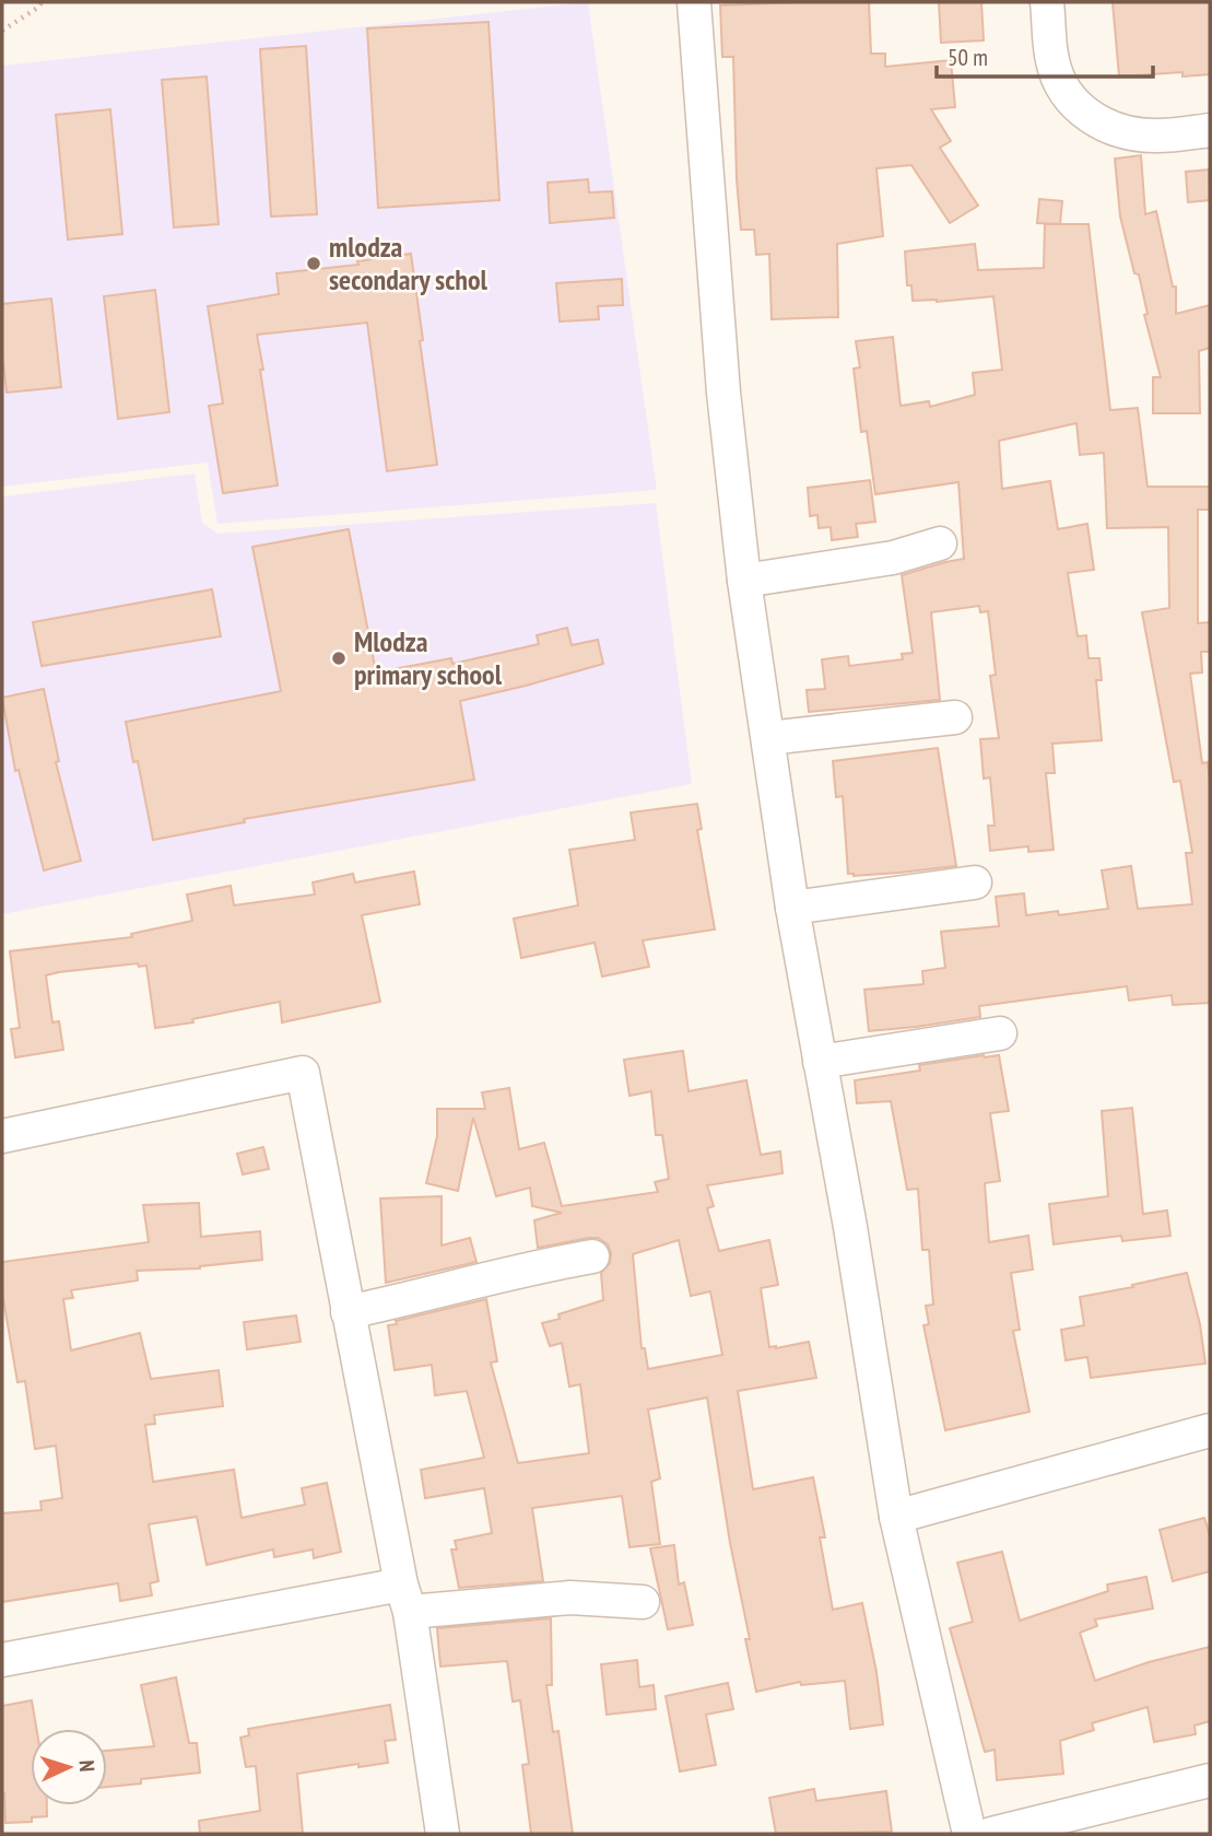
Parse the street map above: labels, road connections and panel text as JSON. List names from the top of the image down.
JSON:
{
  "places": ["mlodza secondary schol", "Mlodza primary school"],
  "scale_bar": "50 m",
  "north": "right"
}
